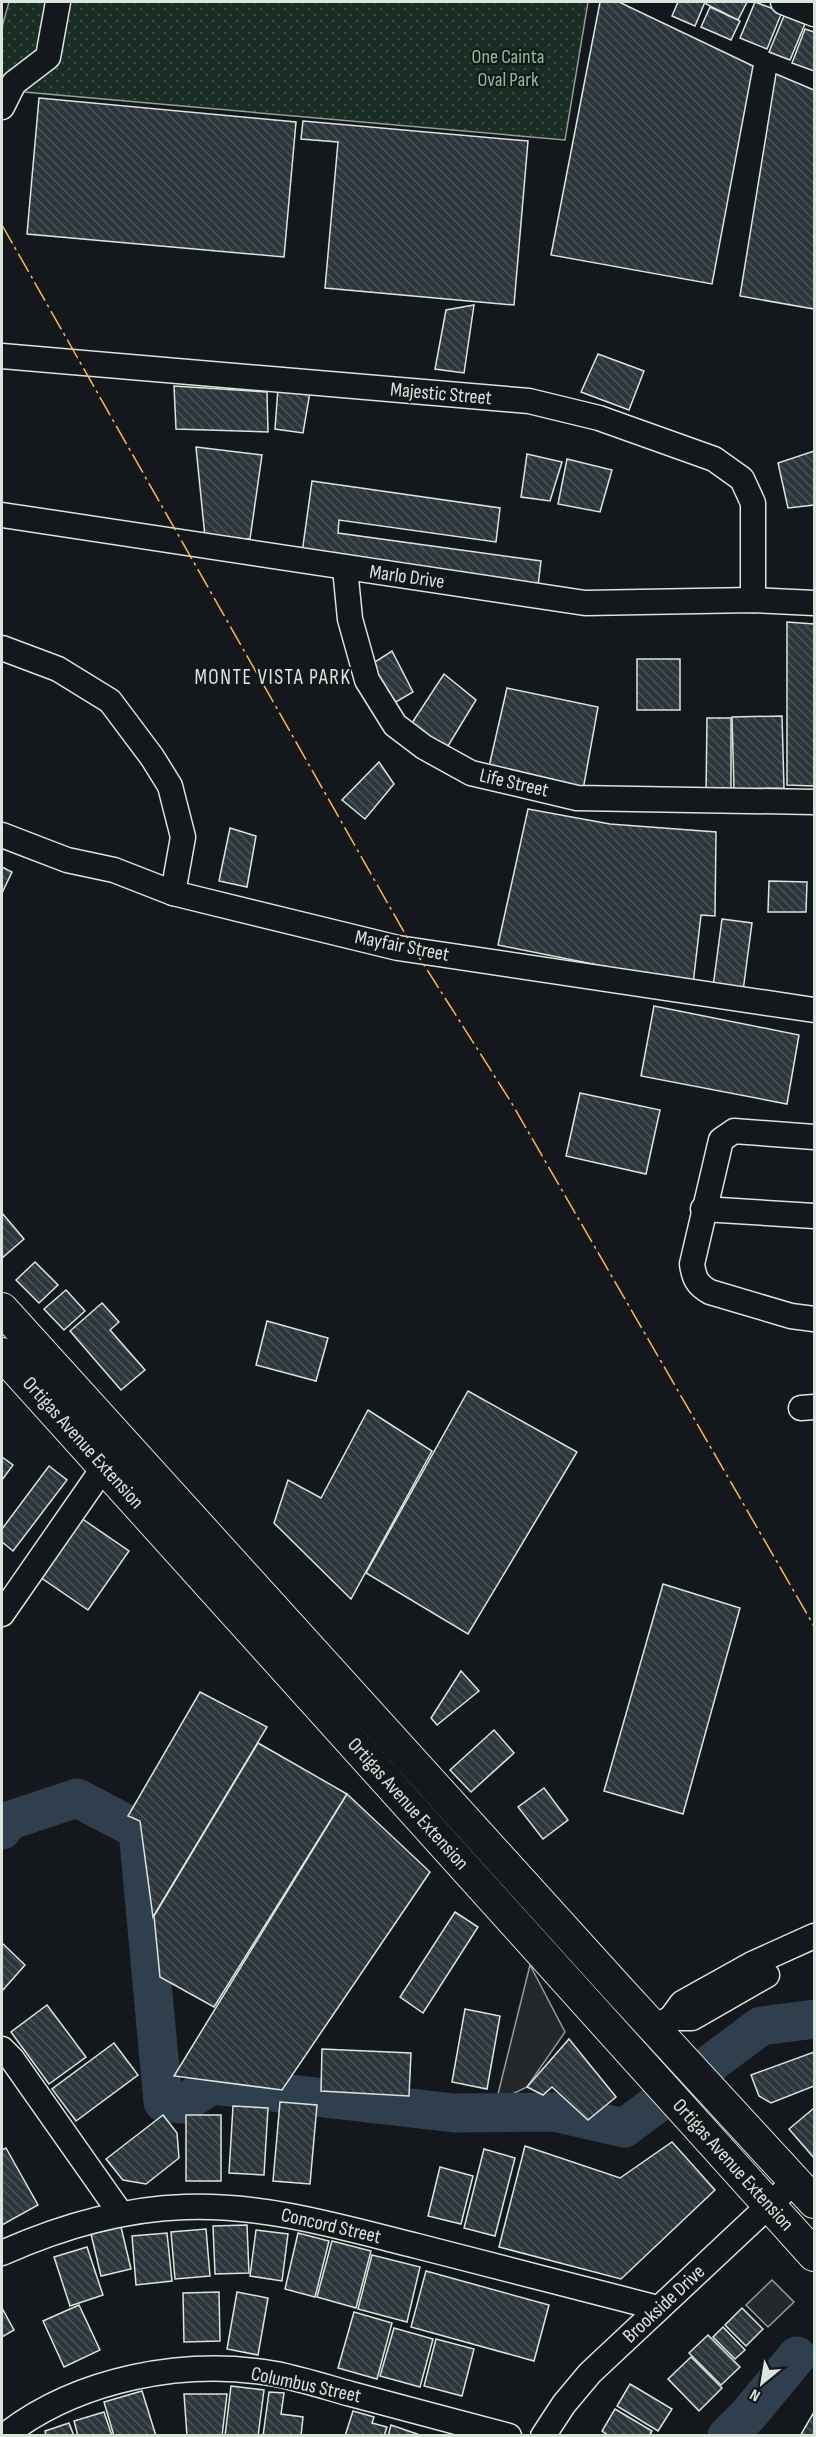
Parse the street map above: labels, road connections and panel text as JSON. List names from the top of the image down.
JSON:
{
  "streets": {
    "main road": ["Ortigas Avenue Extension"],
    "street": [
      "Majestic Street",
      "Marlo Drive",
      "Life Street",
      "Mayfair Street",
      "Concord Street",
      "Brookside Drive",
      "Columbus Street"
    ]
  },
  "crossings": [
    ["Majestic Street", "Marlo Drive"],
    ["Marlo Drive", "Life Street"],
    ["Ortigas Avenue Extension", "Brookside Drive"],
    ["Concord Street", "Brookside Drive"]
  ],
  "districts": ["MONTE VISTA PARK"],
  "parks": ["One Cainta Oval Park"],
  "north": "bottom left"
}
